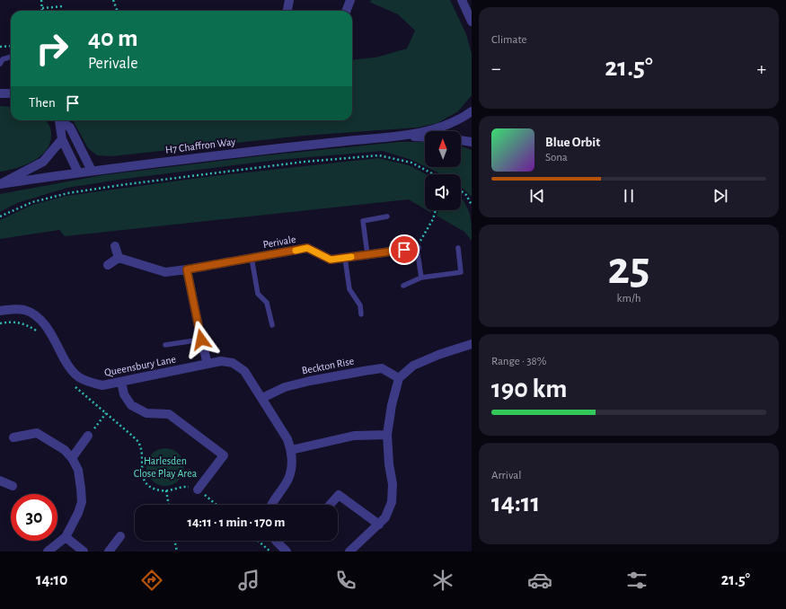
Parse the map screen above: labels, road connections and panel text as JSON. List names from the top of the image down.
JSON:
{
  "streets": {
    "street": [
      "H7 Chaffron Way",
      "Perivale",
      "Queensbury Lane",
      "Beckton Rise"
    ]
  },
  "crossings": [
    ["Queensbury Lane", "Beckton Rise"]
  ],
  "parks": ["Harlesden Close Play Area"],
  "north": "top",
  "page": {
    "tile": [
      "Climate",
      ["25", "km/h"],
      ["Range · 38%", "190 km"],
      ["Arrival", "14:11"]
    ],
    "turn": ["40 m", "Perivale"],
    "heat": ["−", "21.5°", "+"],
    "then": "Then",
    "song": ["Blue Orbit", "Sona"],
    "limit": "30",
    "trip": "14:11 · 1 min · 170 m",
    "tabs": ["14:10", "21.5°"]
  }
}
